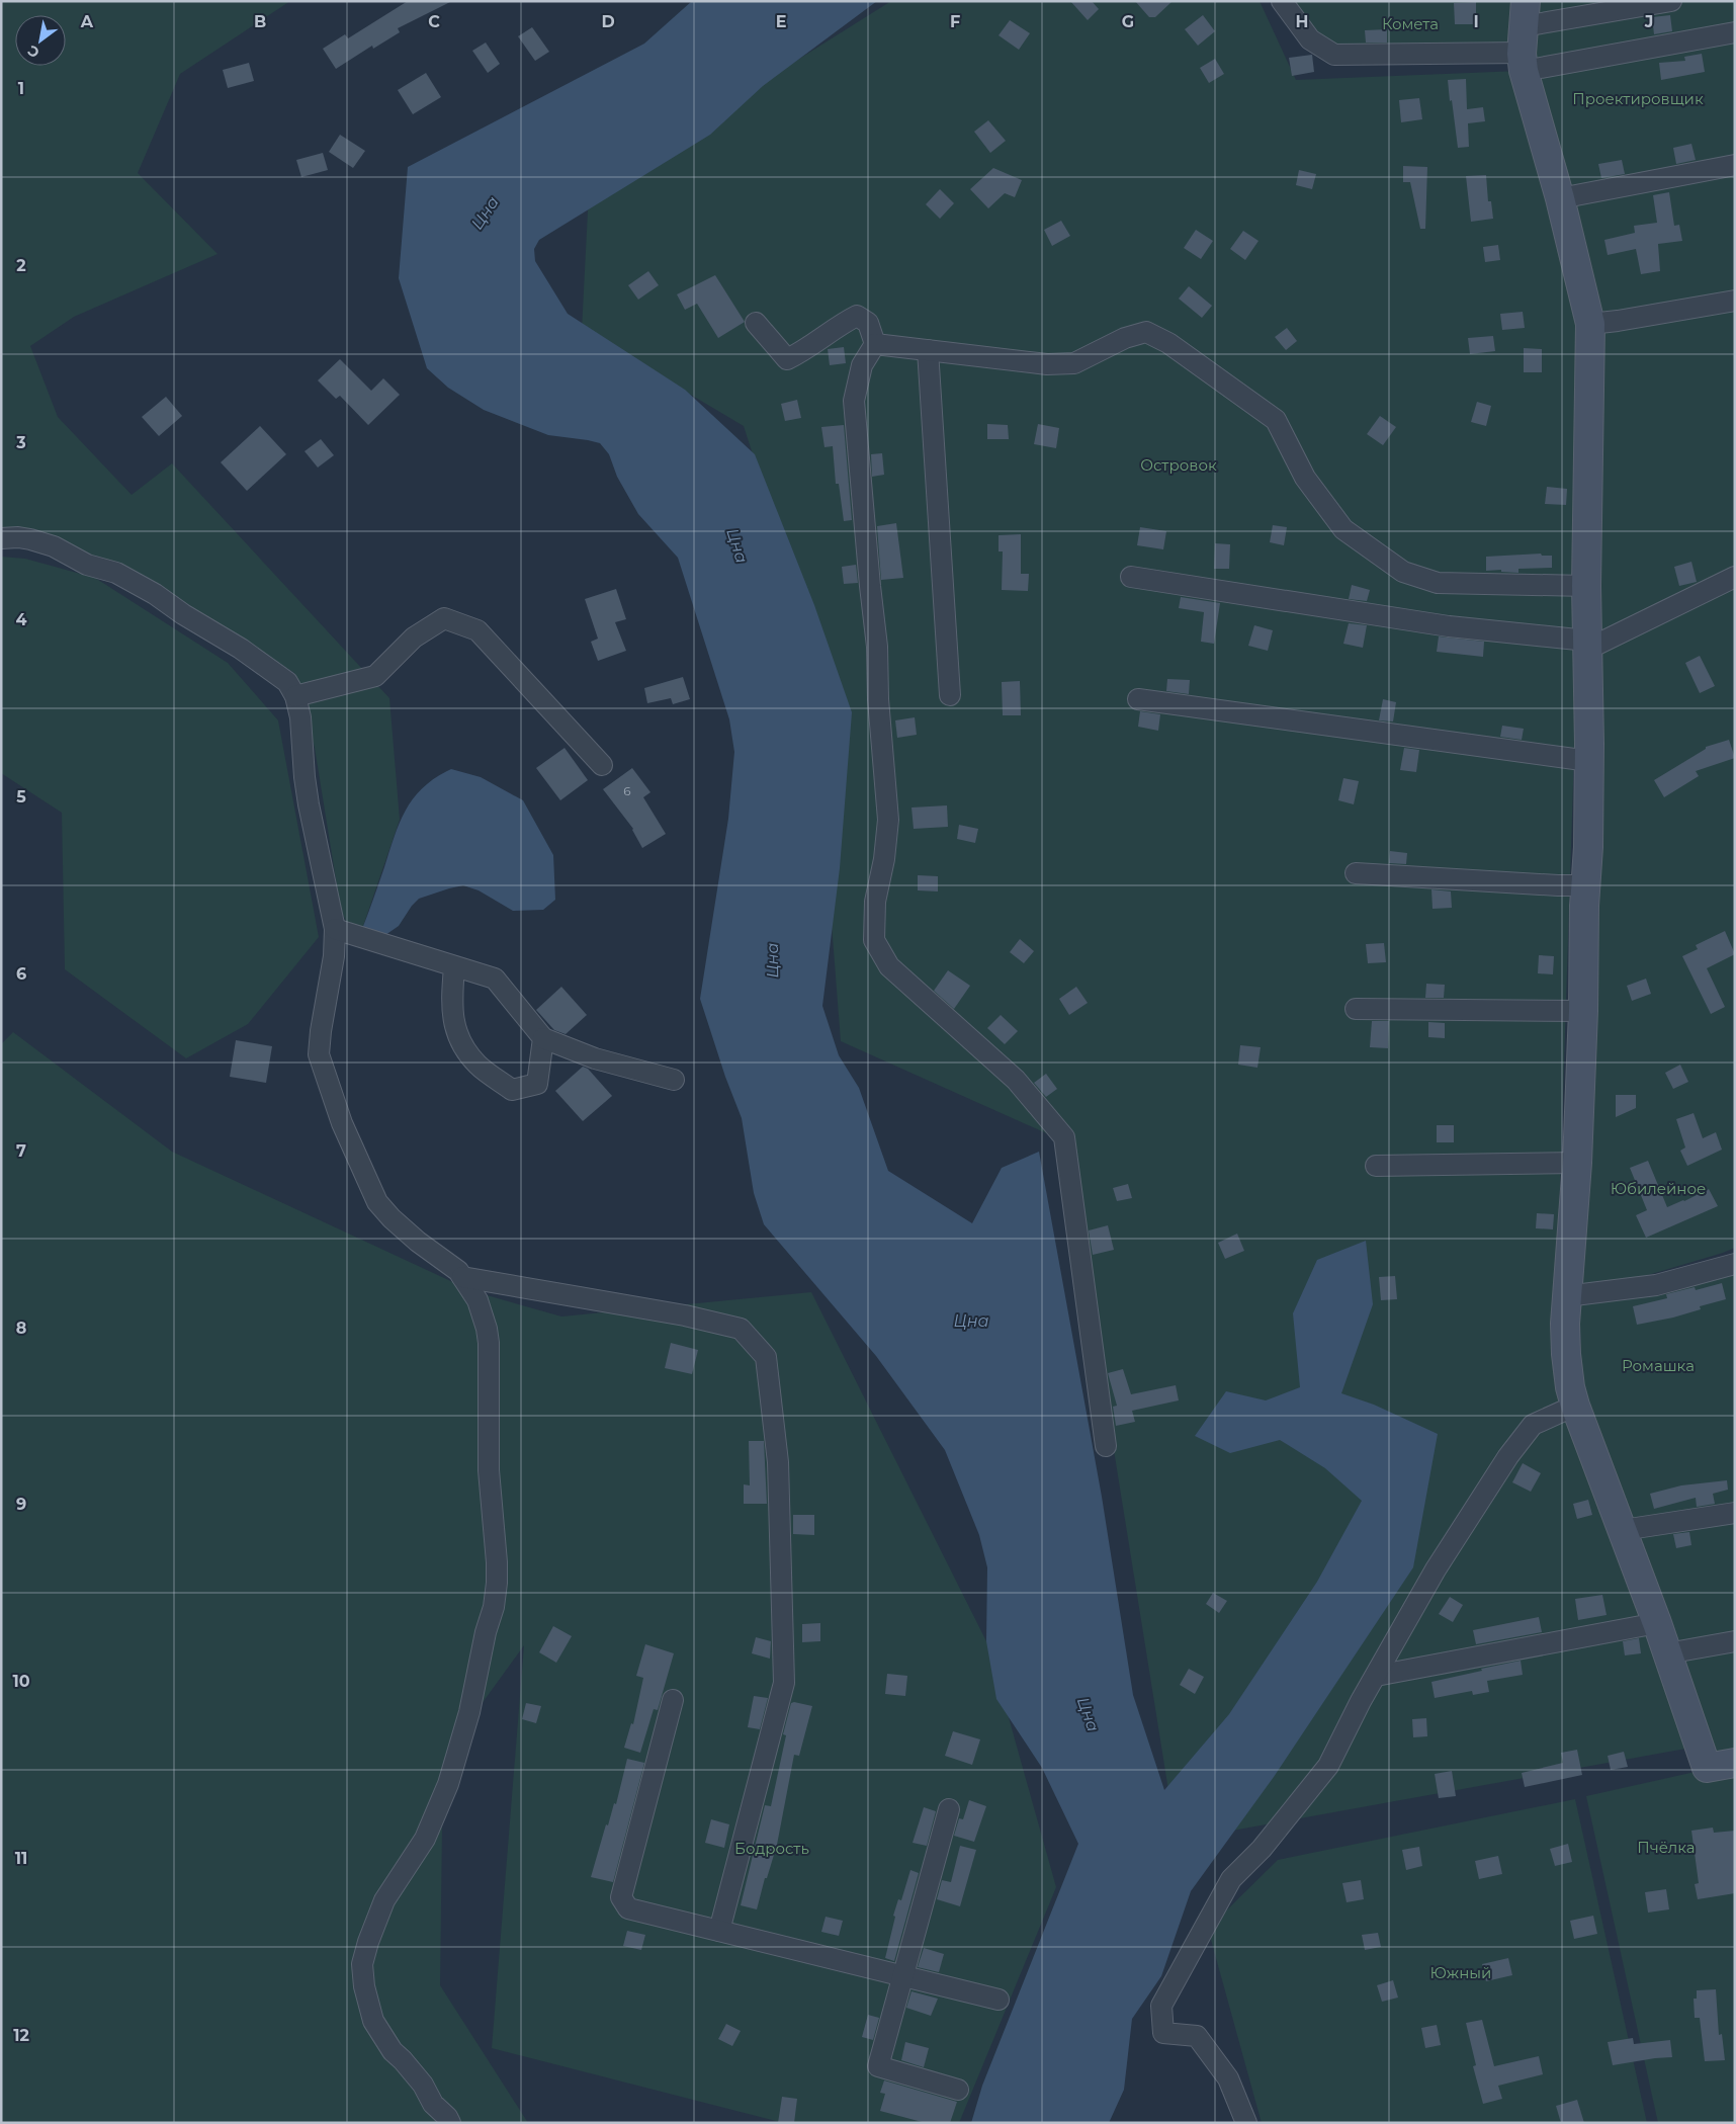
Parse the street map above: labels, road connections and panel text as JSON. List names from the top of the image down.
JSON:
{
  "water": ["Цна"],
  "parks": [
    "Комета",
    "Проектировщик",
    "Островок",
    "Юбилейное",
    "Ромашка",
    "Пчёлка",
    "Бодрость",
    "Южный"
  ],
  "house_numbers": ["6"],
  "north": "bottom left",
  "grid": {
    "columns": [
      "A",
      "B",
      "C",
      "D",
      "E",
      "F",
      "G",
      "H",
      "I",
      "J"
    ],
    "rows": [
      "1",
      "2",
      "3",
      "4",
      "5",
      "6",
      "7",
      "8",
      "9",
      "10",
      "11",
      "12"
    ]
  }
}
